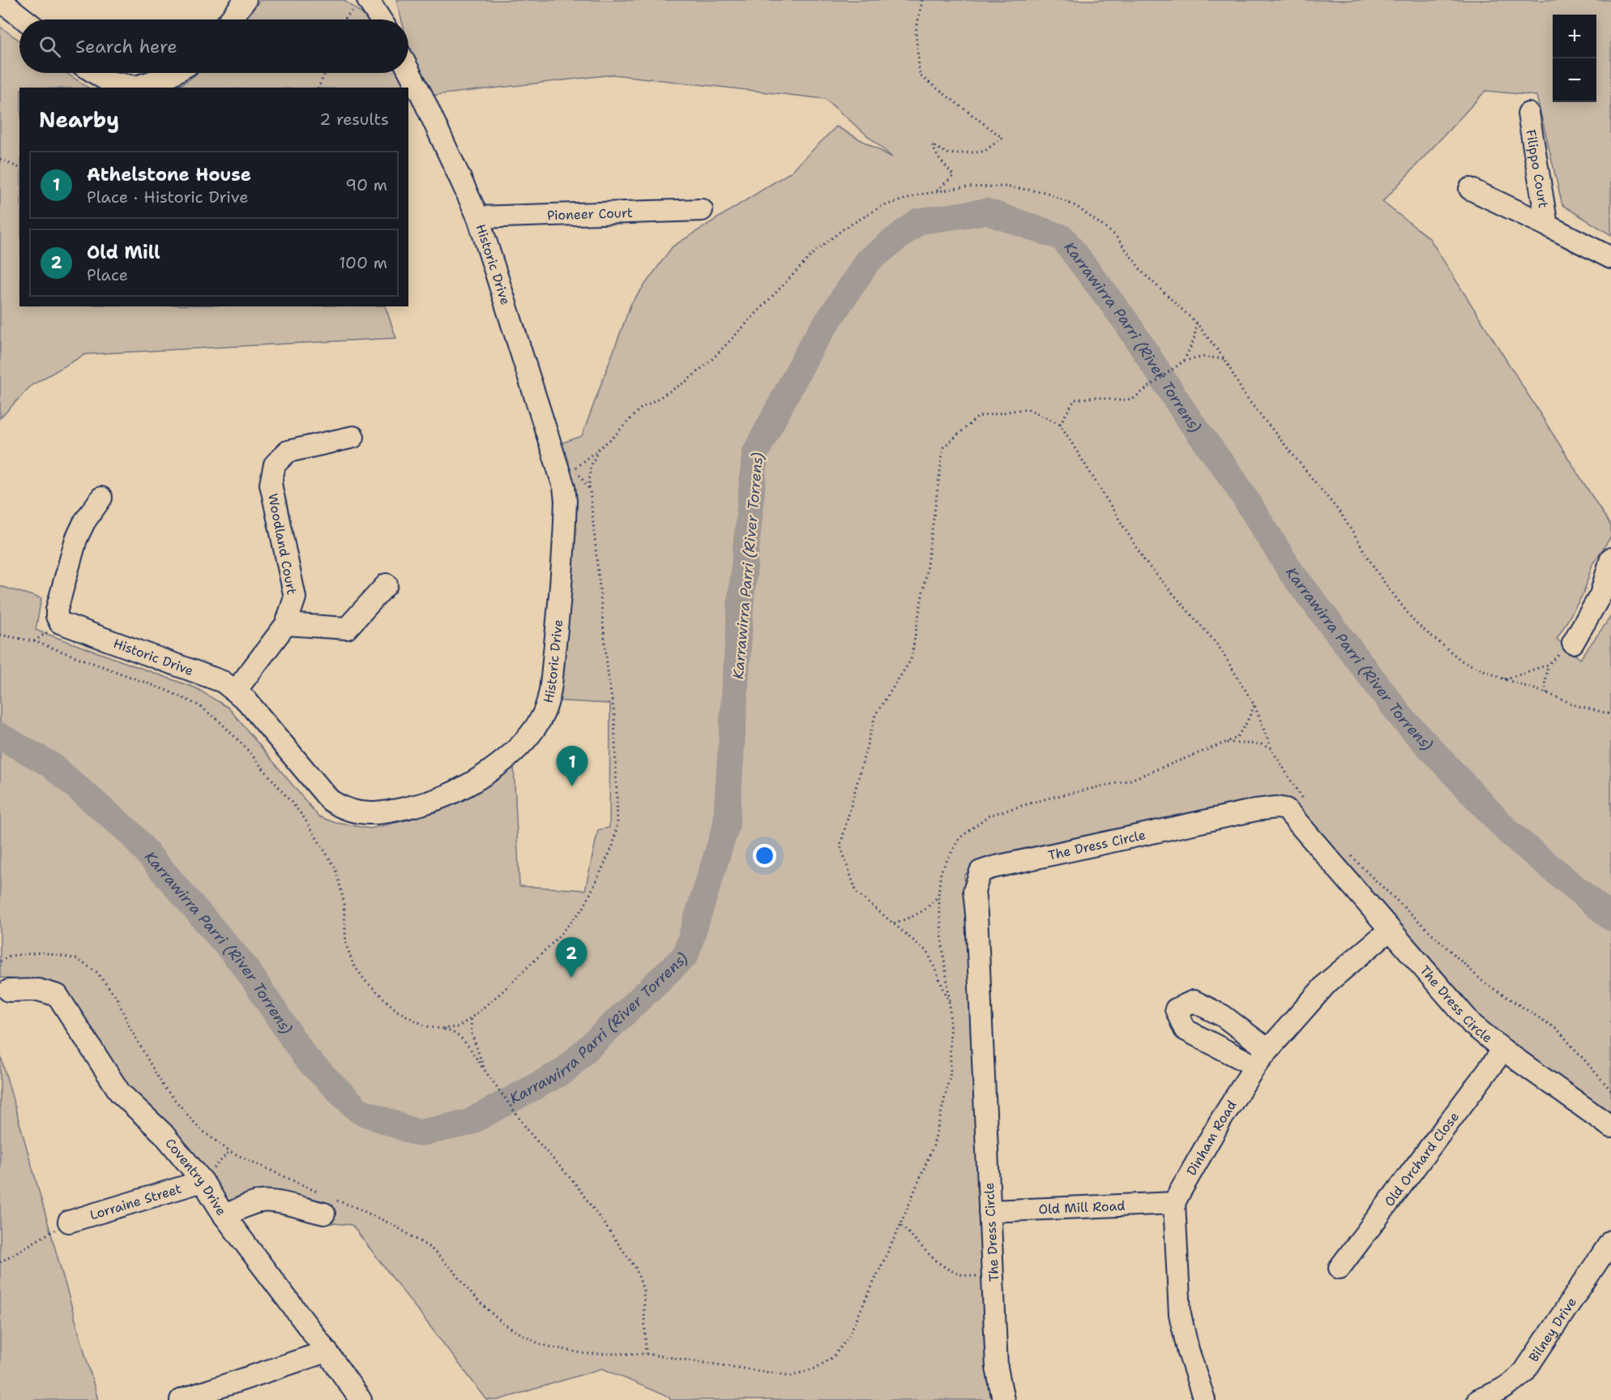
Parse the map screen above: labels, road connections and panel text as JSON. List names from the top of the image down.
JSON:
{
  "streets": {
    "street": [
      "Filippo Court",
      "Pioneer Court",
      "Historic Drive",
      "Woodland Court",
      "The Dress Circle",
      "Dinham Road",
      "Old Orchard Close",
      "Coventry Drive",
      "Lorraine Street",
      "Old Mill Road",
      "Bilney Drive"
    ]
  },
  "crossings": [
    ["Pioneer Court", "Historic Drive"],
    ["Historic Drive", "Woodland Court"],
    ["The Dress Circle", "Dinham Road"],
    ["The Dress Circle", "Old Orchard Close"],
    ["The Dress Circle", "Old Mill Road"],
    ["Dinham Road", "Old Mill Road"],
    ["Coventry Drive", "Lorraine Street"]
  ],
  "water": ["Karrawirra Parri (River Torrens)"],
  "page": {
    "map_buttons": ["+", "−"],
    "search": "Search here",
    "heading": ["Nearby", "2 results"],
    "list": [
      {
        "mark": "1",
        "name": "Athelstone House",
        "note": "Place · Historic Drive",
        "value": "90 m"
      },
      {
        "mark": "2",
        "name": "Old Mill",
        "note": "Place",
        "value": "100 m"
      }
    ],
    "pins": ["1", "2"]
  }
}
